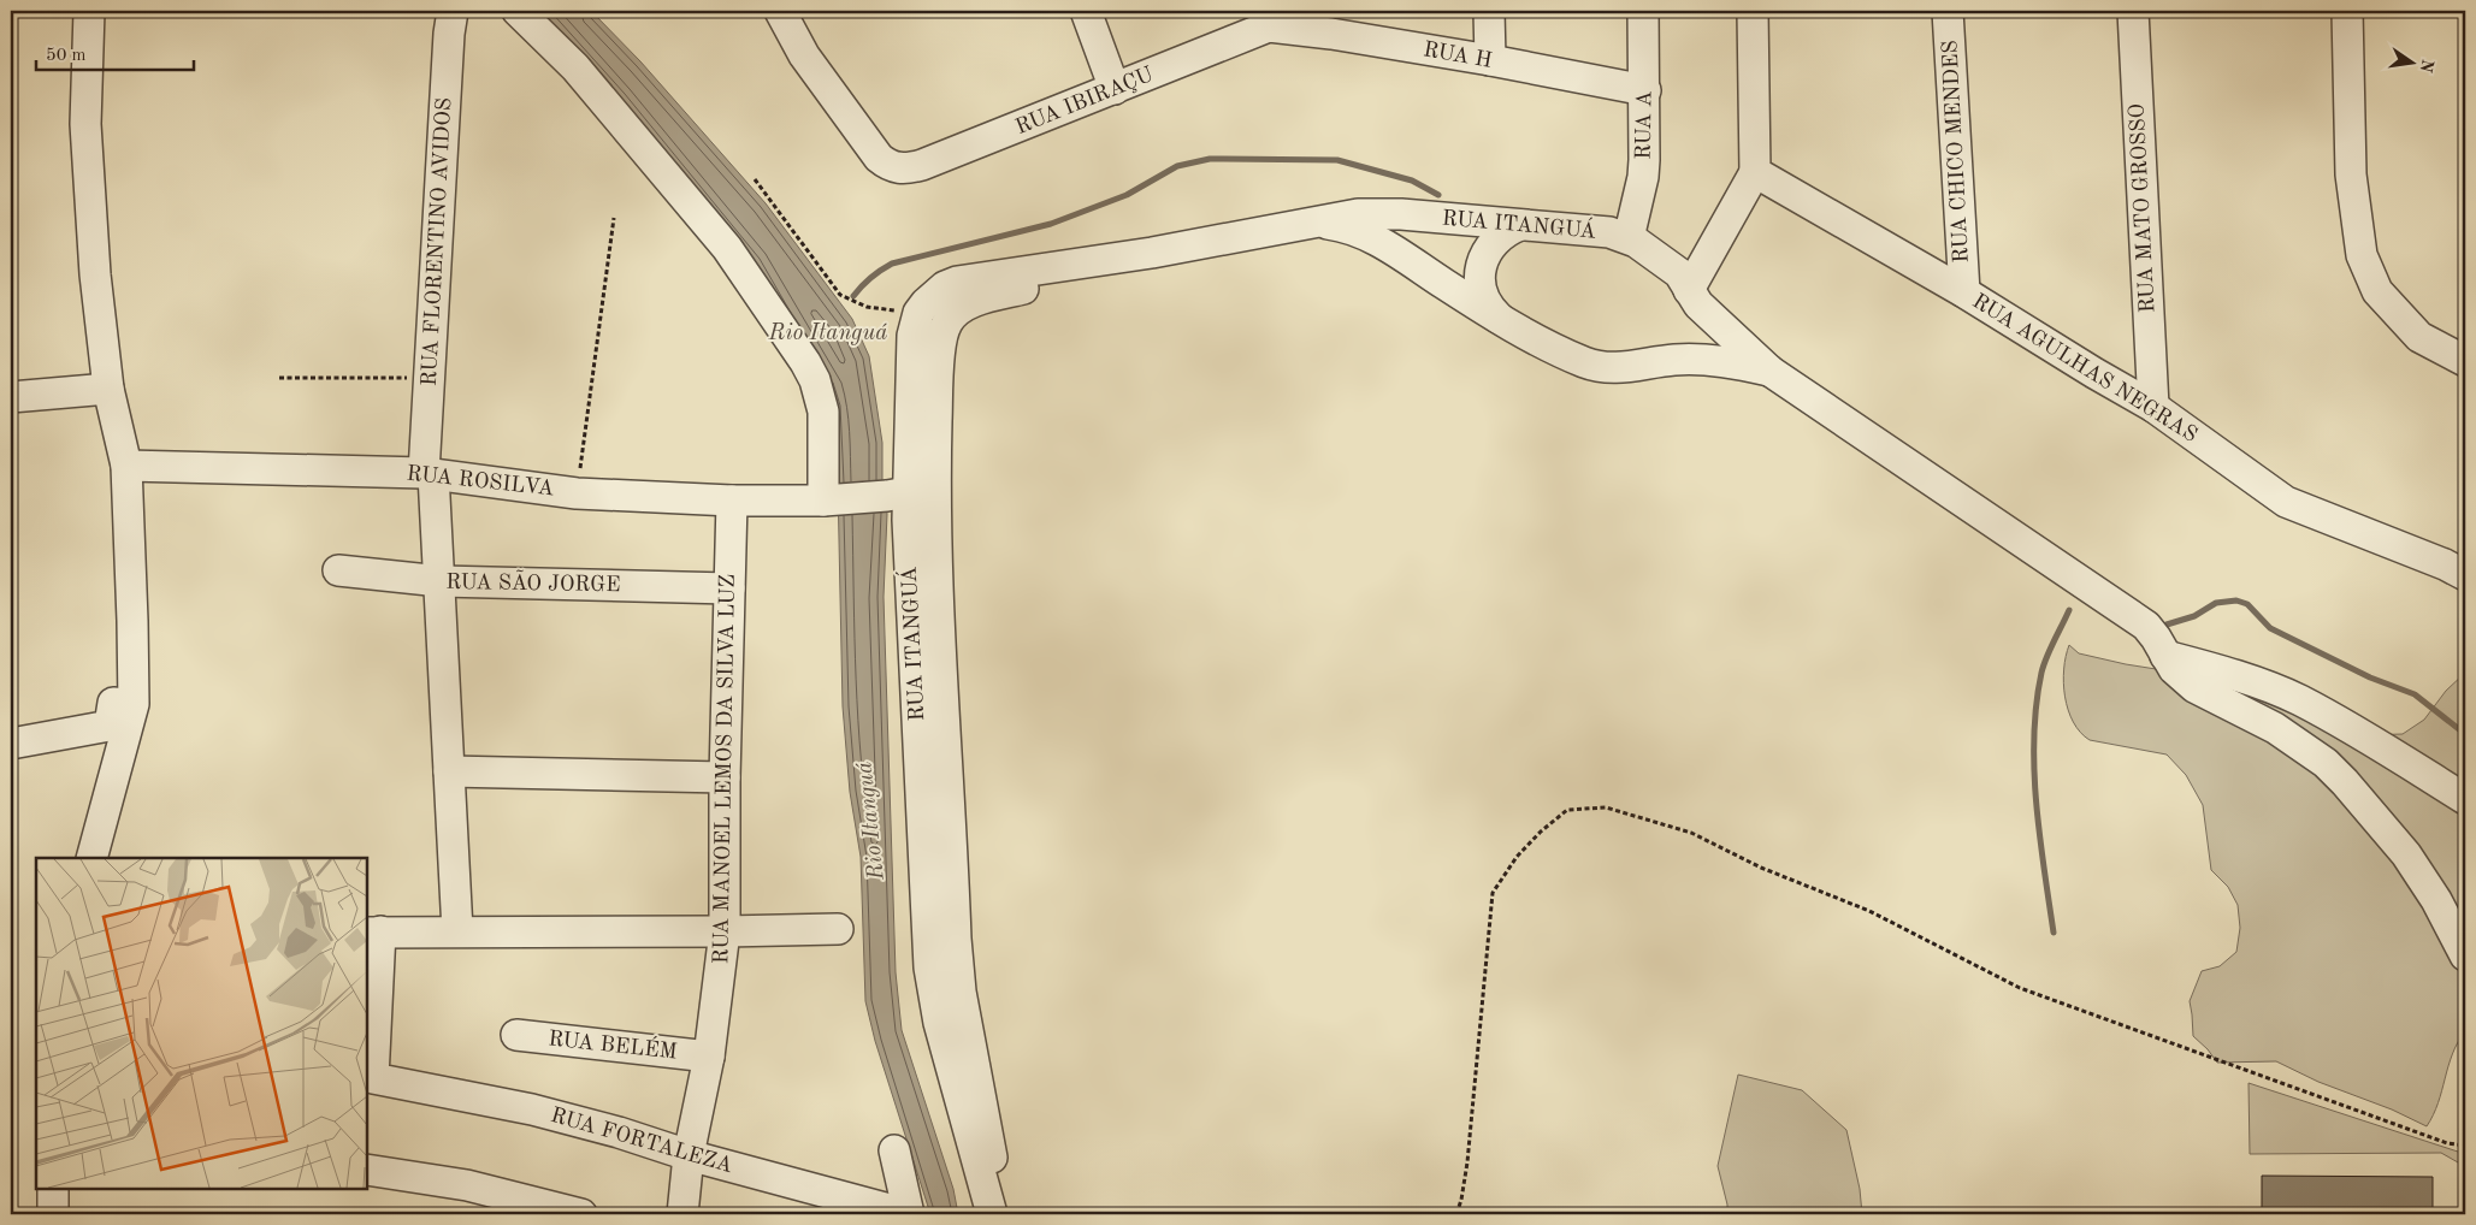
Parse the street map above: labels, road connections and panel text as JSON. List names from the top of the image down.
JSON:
{
  "streets": {
    "street": [
      "RUA H",
      "RUA IBIRAÇU",
      "RUA A",
      "RUA CHICO MENDES",
      "RUA MATO GROSSO",
      "RUA ITANGUÁ",
      "RUA FLORENTINO AVIDOS",
      "RUA AGULHAS NEGRAS",
      "RUA ROSILVA",
      "RUA SÃO JORGE",
      "RUA MANOEL LEMOS DA SILVA LUZ",
      "RUA BELÉM",
      "RUA FORTALEZA"
    ]
  },
  "crossings": [
    ["RUA H", "RUA IBIRAÇU"],
    ["RUA H", "RUA A"],
    ["RUA A", "RUA ITANGUÁ"],
    ["RUA CHICO MENDES", "RUA AGULHAS NEGRAS"],
    ["RUA MATO GROSSO", "RUA AGULHAS NEGRAS"],
    ["RUA ITANGUÁ", "RUA ROSILVA"],
    ["RUA FLORENTINO AVIDOS", "RUA ROSILVA"],
    ["RUA FLORENTINO AVIDOS", "RUA SÃO JORGE"],
    ["RUA ROSILVA", "RUA MANOEL LEMOS DA SILVA LUZ"],
    ["RUA SÃO JORGE", "RUA MANOEL LEMOS DA SILVA LUZ"],
    ["RUA MANOEL LEMOS DA SILVA LUZ", "RUA BELÉM"],
    ["RUA MANOEL LEMOS DA SILVA LUZ", "RUA FORTALEZA"]
  ],
  "water": ["Rio Itanguá"],
  "scale_bar": "50 m",
  "north": "right"
}
